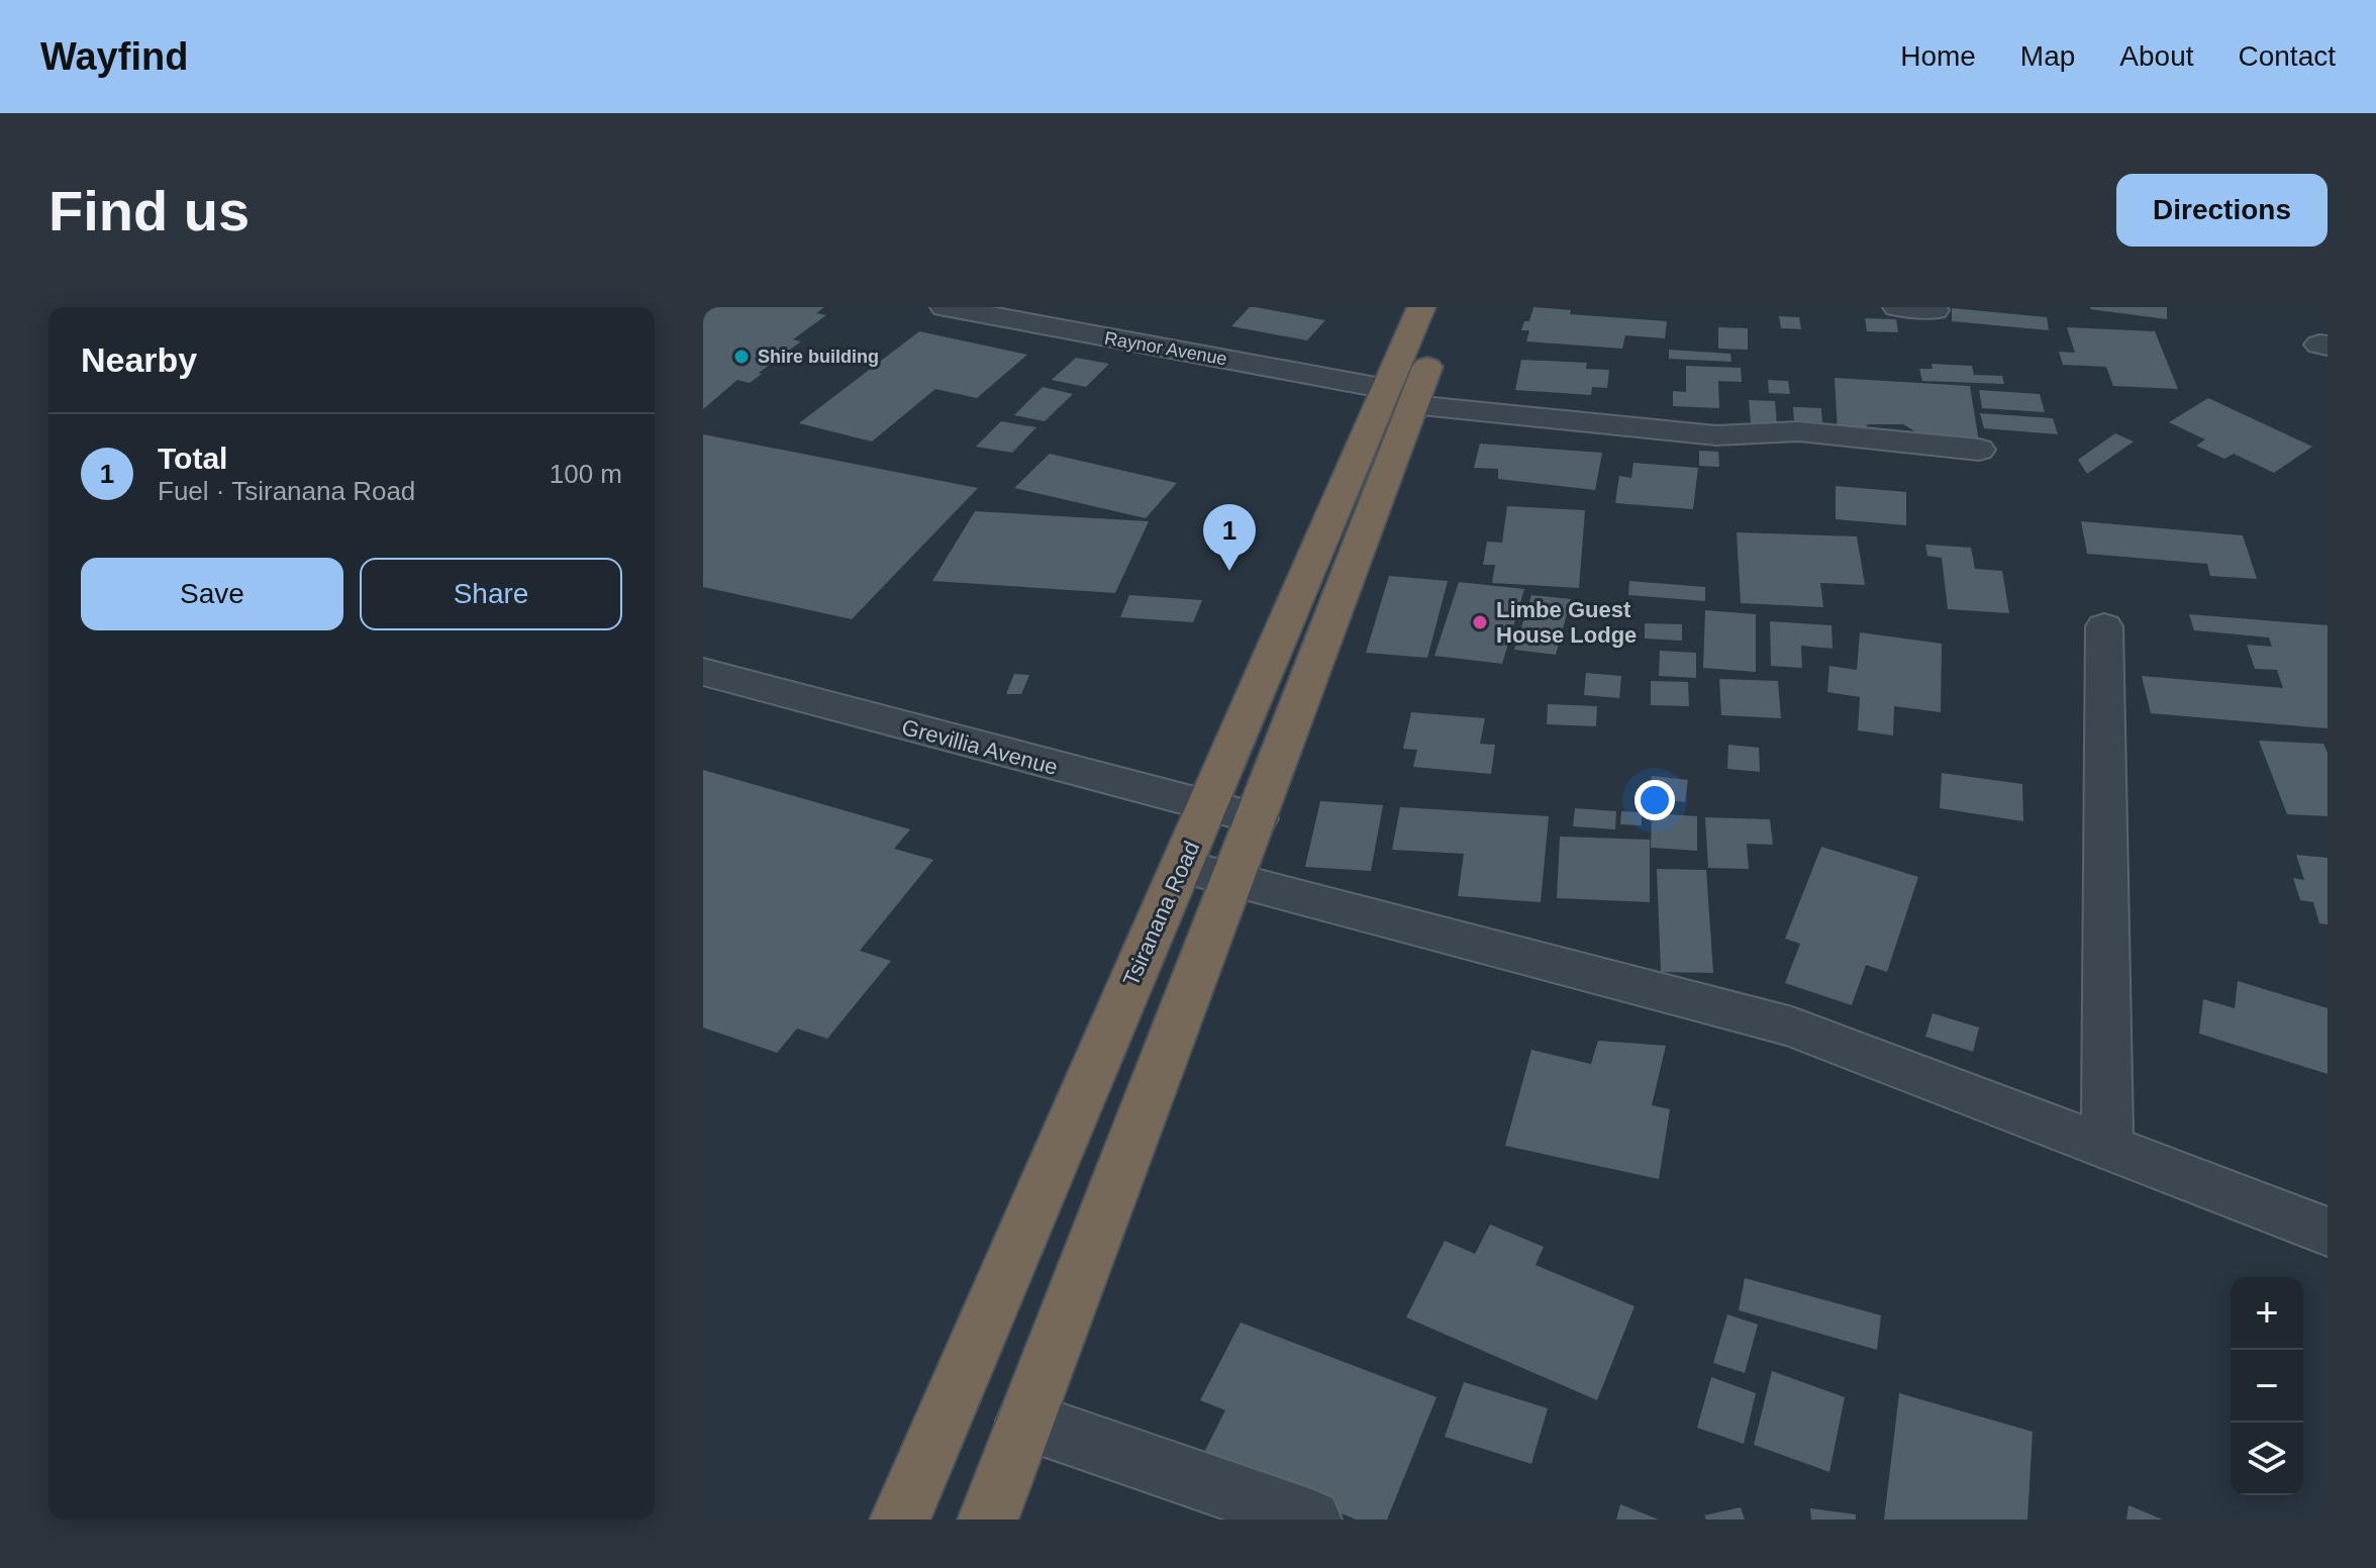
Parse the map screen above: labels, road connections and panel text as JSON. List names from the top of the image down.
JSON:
{
  "streets": {
    "highway": ["Tsiranana Road"],
    "street": ["Raynor Avenue", "Grevillia Avenue"]
  },
  "crossings": [
    ["Raynor Avenue", "Tsiranana Road"],
    ["Grevillia Avenue", "Tsiranana Road"]
  ],
  "places": ["Shire building", "Limbe Guest House Lodge"],
  "page": {
    "header": "Wayfind",
    "nav": [
      "Home",
      "Map",
      "About",
      "Contact"
    ],
    "buttons": [
      "Directions",
      ["Save", "Share"]
    ],
    "title": "Find us",
    "heading": "Nearby",
    "list": [
      {
        "mark": "1",
        "name": "Total",
        "note": "Fuel · Tsiranana Road",
        "value": "100 m"
      }
    ],
    "pins": "1",
    "map_buttons": ["+", "−"]
  }
}
